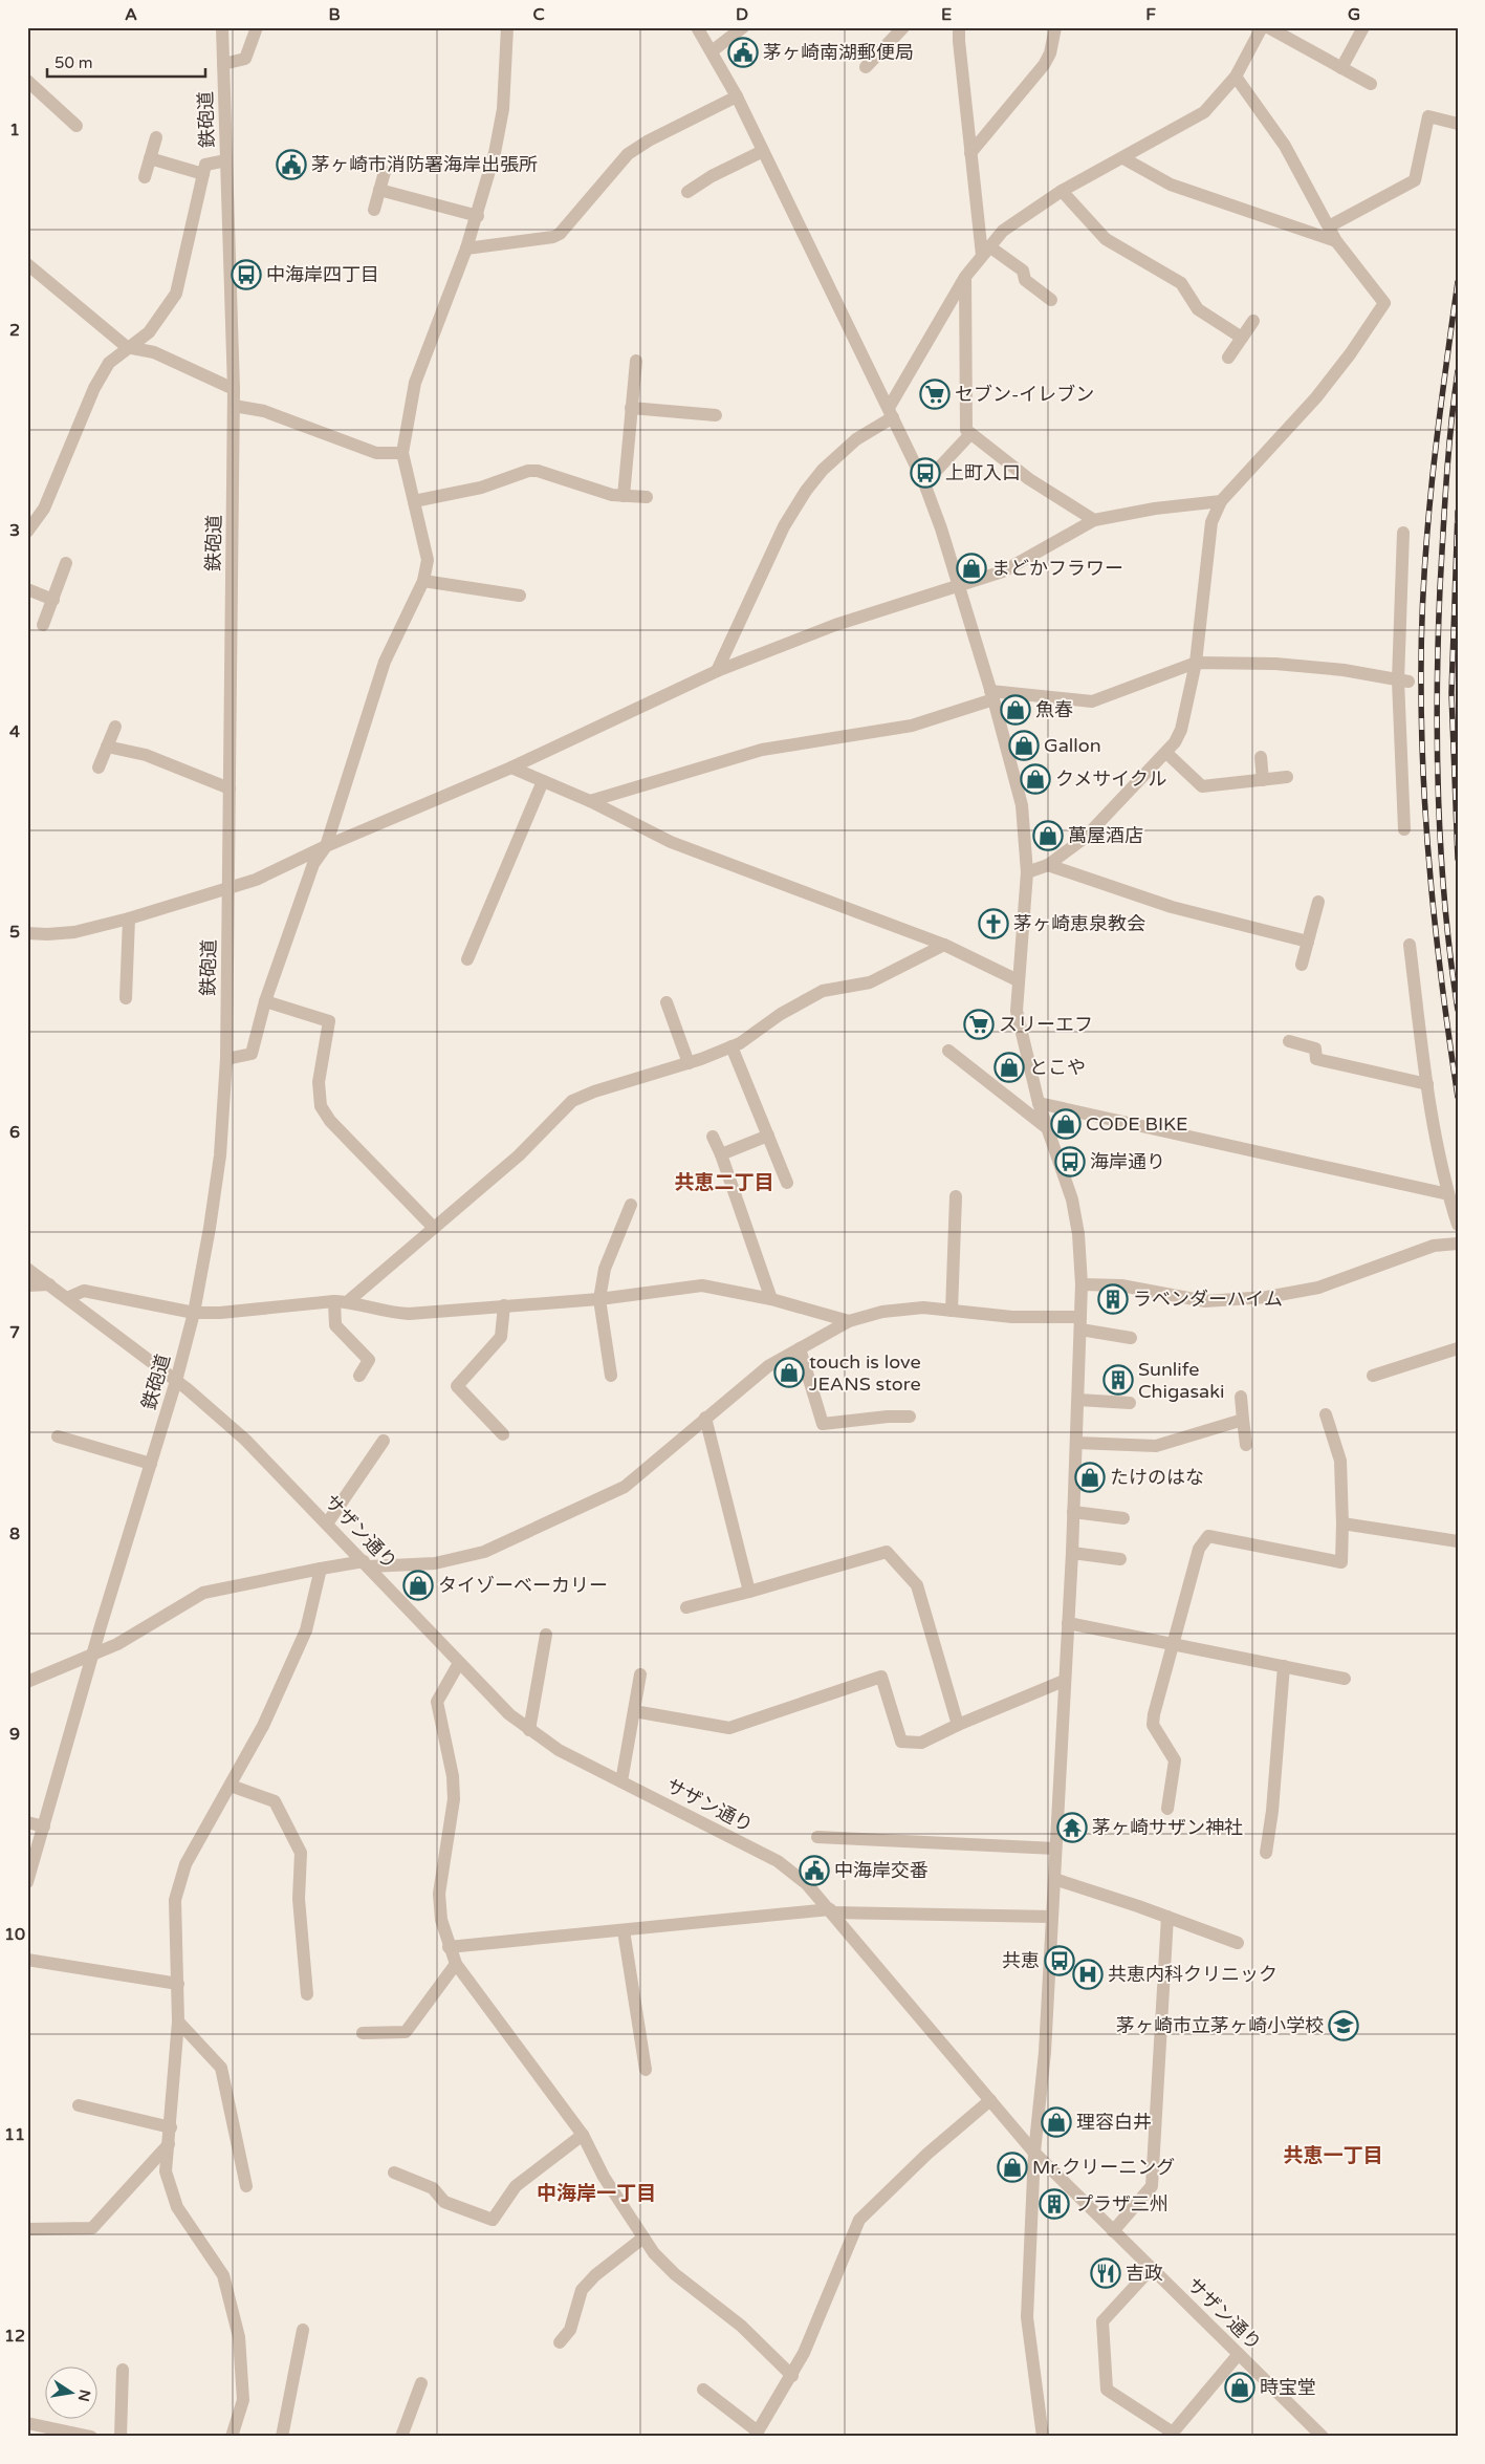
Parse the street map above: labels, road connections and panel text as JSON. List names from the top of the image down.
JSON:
{
  "streets": {
    "street": ["鉄砲道", "サザン通り"]
  },
  "crossings": [
    ["鉄砲道", "サザン通り"]
  ],
  "districts": ["共恵二丁目", "共恵一丁目", "中海岸一丁目"],
  "places": {
    "public building": ["茅ヶ崎南湖郵便局", "茅ヶ崎市消防署海岸出張所", "中海岸交番"],
    "bus stop": [
      "中海岸四丁目",
      "上町入口",
      "海岸通り",
      "共恵"
    ],
    "supermarket": ["セブン-イレブン", "スリーエフ"],
    "shop": [
      "まどかフラワー",
      "魚春",
      "Gallon",
      "クメサイクル",
      "萬屋酒店",
      "とこや",
      "CODE BIKE",
      "touch is love JEANS store",
      "たけのはな",
      "タイゾーベーカリー",
      "理容白井",
      "Mr.クリーニング",
      "時宝堂"
    ],
    "church": ["茅ヶ崎恵泉教会"],
    "building": ["ラベンダーハイム", "Sunlife Chigasaki", "プラザ三州"],
    "temple": ["茅ヶ崎サザン神社"],
    "hospital": ["共恵内科クリニック"],
    "school or university": ["茅ヶ崎市立茅ヶ崎小学校"],
    "restaurant": ["吉政"]
  },
  "scale_bar": "50 m",
  "north": "right",
  "grid": {
    "columns": [
      "A",
      "B",
      "C",
      "D",
      "E",
      "F",
      "G"
    ],
    "rows": [
      "1",
      "2",
      "3",
      "4",
      "5",
      "6",
      "7",
      "8",
      "9",
      "10",
      "11",
      "12"
    ]
  }
}
